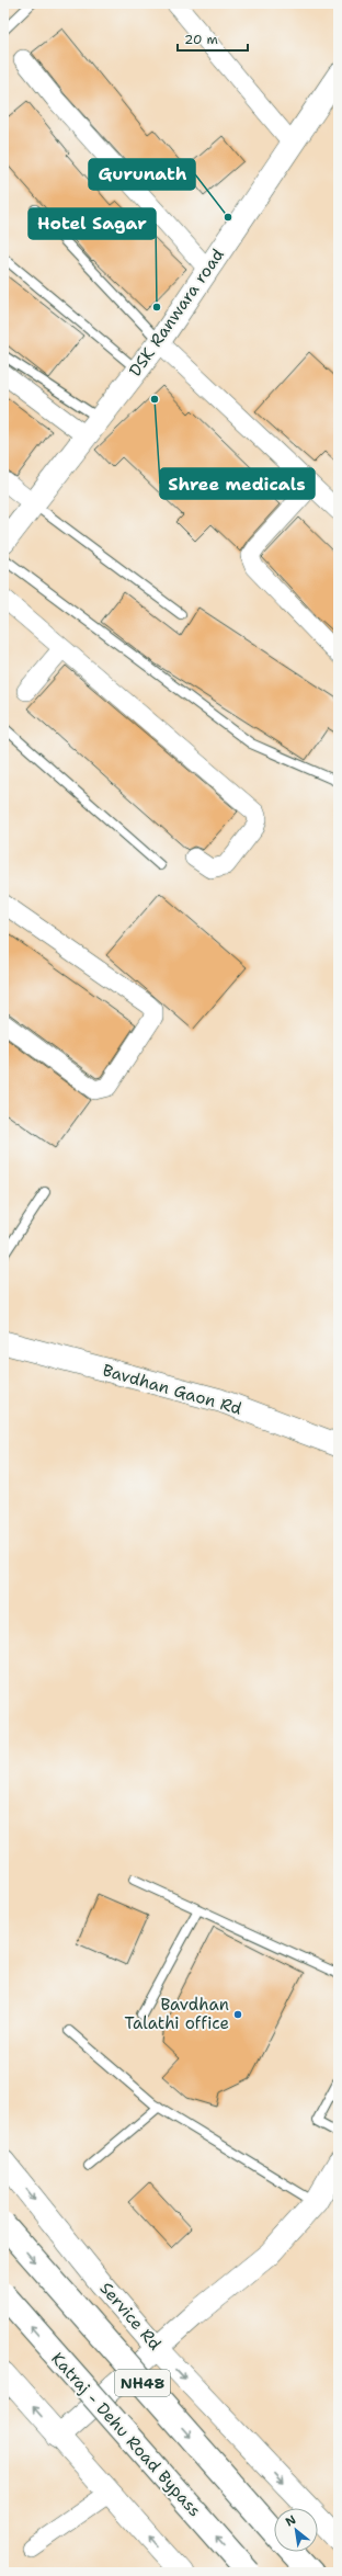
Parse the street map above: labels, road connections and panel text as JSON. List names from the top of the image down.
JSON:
{
  "streets": {
    "highway": ["NH48", "Katraj - Dehu Road Bypass"],
    "street": ["DSK Ranwara road", "Bavdhan Gaon Rd", "Service Rd"]
  },
  "places": [
    "Gurunath",
    "Hotel Sagar",
    "Shree medicals",
    "Bavdhan Talathi office"
  ],
  "scale_bar": "20 m",
  "north": "top left"
}
